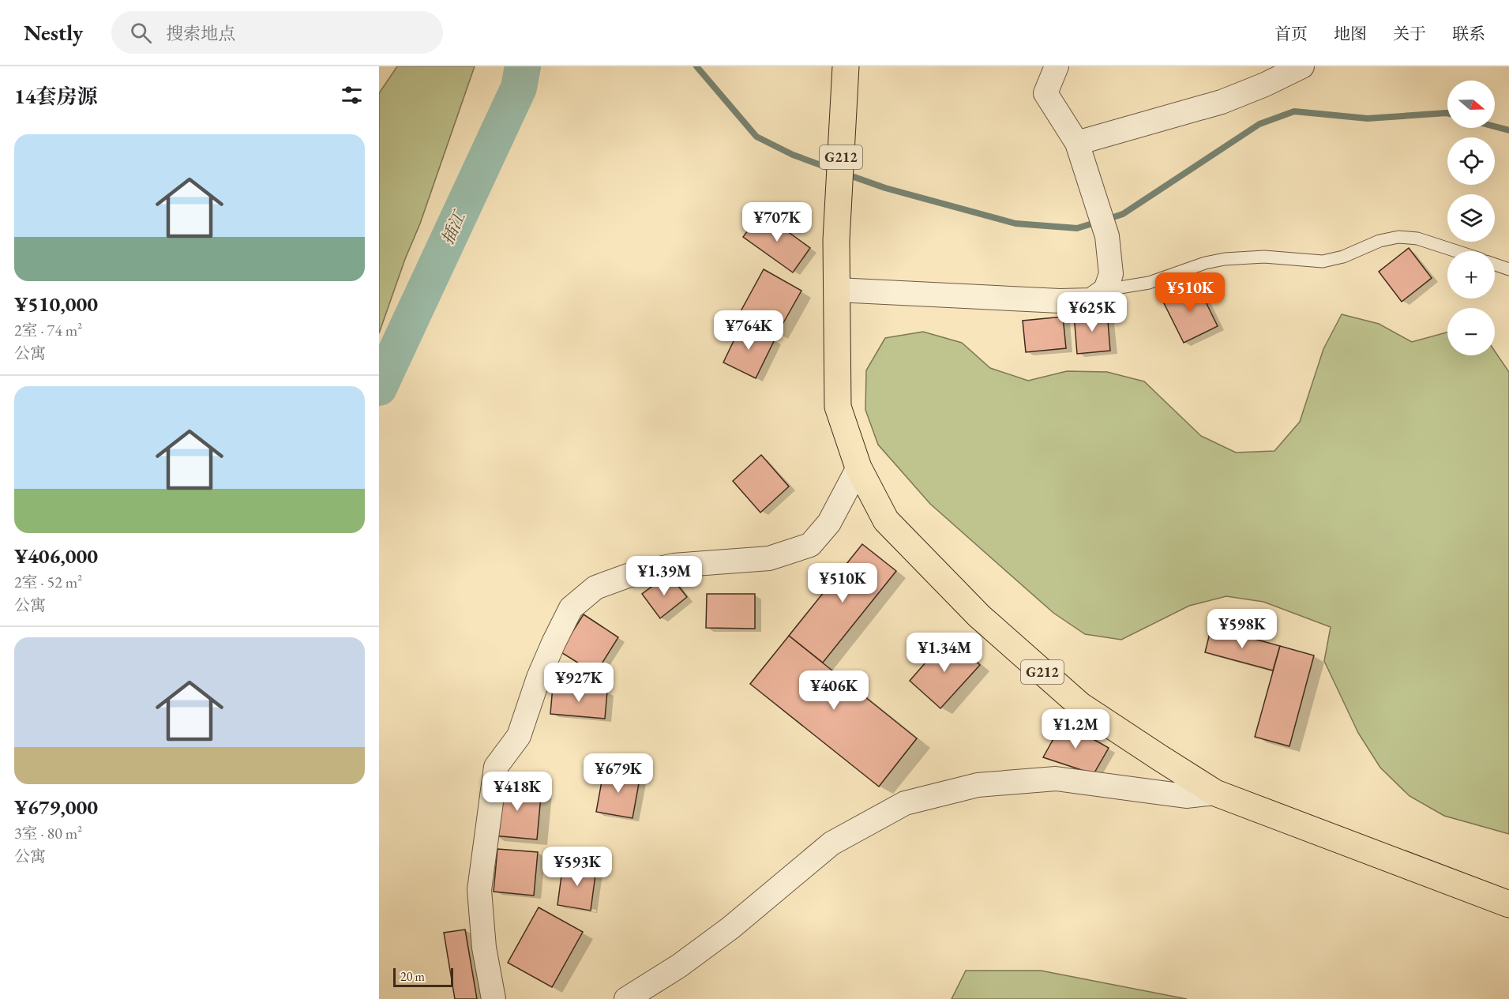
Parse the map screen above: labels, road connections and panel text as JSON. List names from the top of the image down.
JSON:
{
  "streets": {
    "highway": ["G212"]
  },
  "water": ["插江"],
  "scale_bar": "20 m",
  "north": "right",
  "page": {
    "header": "Nestly",
    "search": "搜索地点",
    "nav": [
      "首页",
      "地图",
      "关于",
      "联系"
    ],
    "heading": "14套房源",
    "map_buttons": ["+", "−"],
    "list": [
      {
        "name": "¥510,000",
        "note": "2室 · 74 m² · 公寓"
      },
      {
        "name": "¥406,000",
        "note": "2室 · 52 m² · 公寓"
      },
      {
        "name": "¥679,000",
        "note": "3室 · 80 m² · 公寓"
      }
    ],
    "price": [
      "¥707K",
      "¥510K",
      "¥625K",
      "¥764K",
      "¥1.39M",
      "¥510K",
      "¥598K",
      "¥1.34M",
      "¥927K",
      "¥406K",
      "¥1.2M",
      "¥679K",
      "¥418K",
      "¥593K"
    ],
    "scale": "20 m"
  }
}
